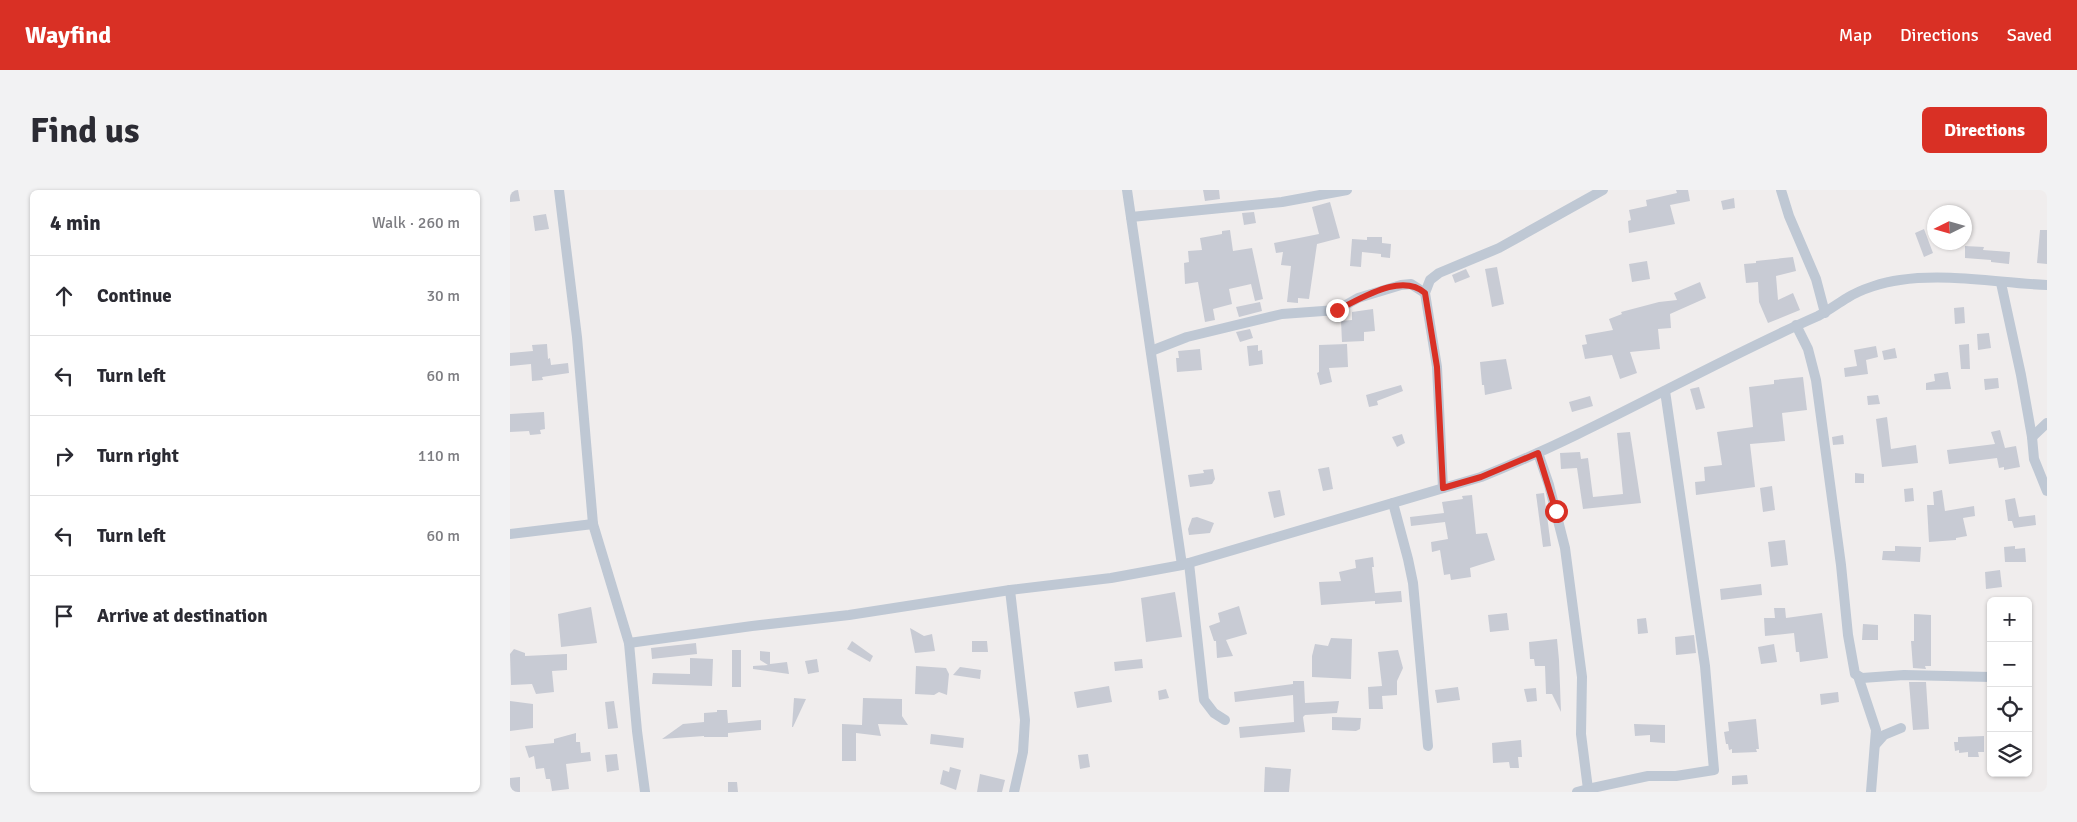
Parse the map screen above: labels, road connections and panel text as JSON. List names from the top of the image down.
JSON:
{
  "north": "left",
  "page": {
    "header": "Wayfind",
    "nav": ["Map", "Directions", "Saved"],
    "buttons": "Directions",
    "title": "Find us",
    "heading": ["4 min", "Walk · 260 m"],
    "list": [
      ["Continue", "30 m"],
      ["Turn left", "60 m"],
      ["Turn right", "110 m"],
      ["Turn left", "60 m"],
      "Arrive at destination"
    ],
    "map_buttons": ["+", "−"]
  }
}
